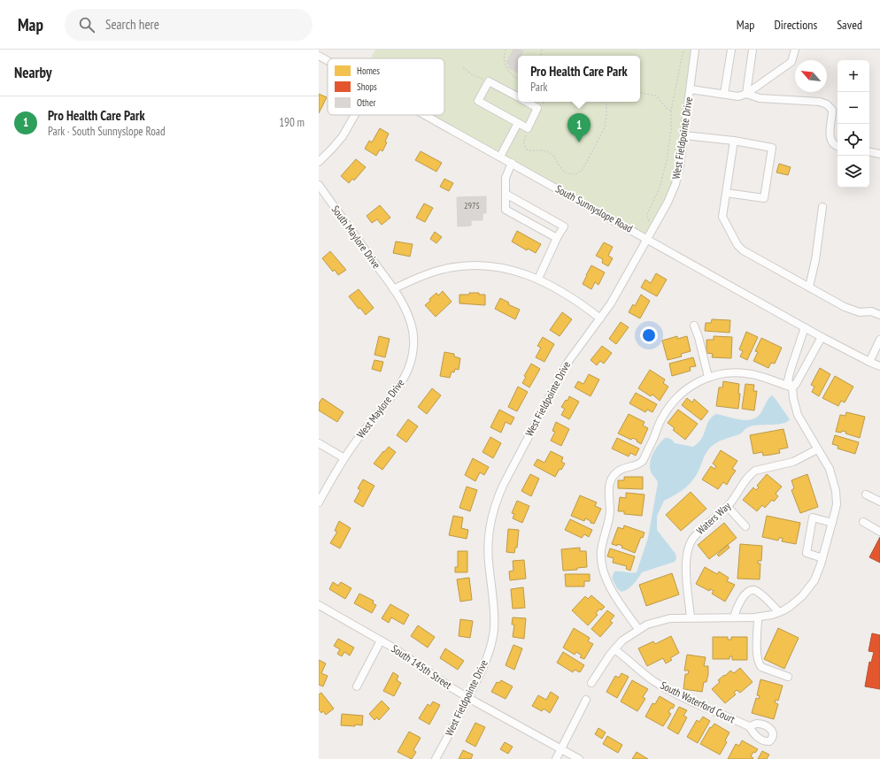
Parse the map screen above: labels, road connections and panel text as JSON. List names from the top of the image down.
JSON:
{
  "streets": {
    "street": [
      "West Fieldpointe Drive",
      "South Sunnyslope Road",
      "South Maylore Drive",
      "West Maylore Drive",
      "Waters Way",
      "South 145th Street",
      "South Waterford Court"
    ]
  },
  "crossings": [
    ["West Fieldpointe Drive", "South Sunnyslope Road"],
    ["West Fieldpointe Drive", "South 145th Street"],
    ["South Maylore Drive", "West Maylore Drive"]
  ],
  "house_numbers": ["2975"],
  "legend": ["Homes", "Shops", "Other"],
  "north": "top left",
  "page": {
    "header": "Map",
    "search": "Search here",
    "nav": ["Map", "Directions", "Saved"],
    "heading": "Nearby",
    "popup": ["Pro Health Care Park", "Park"],
    "map_buttons": ["+", "−"],
    "list": [
      {
        "mark": "1",
        "name": "Pro Health Care Park",
        "note": "Park · South Sunnyslope Road",
        "value": "190 m"
      }
    ],
    "pins": "1"
  }
}
